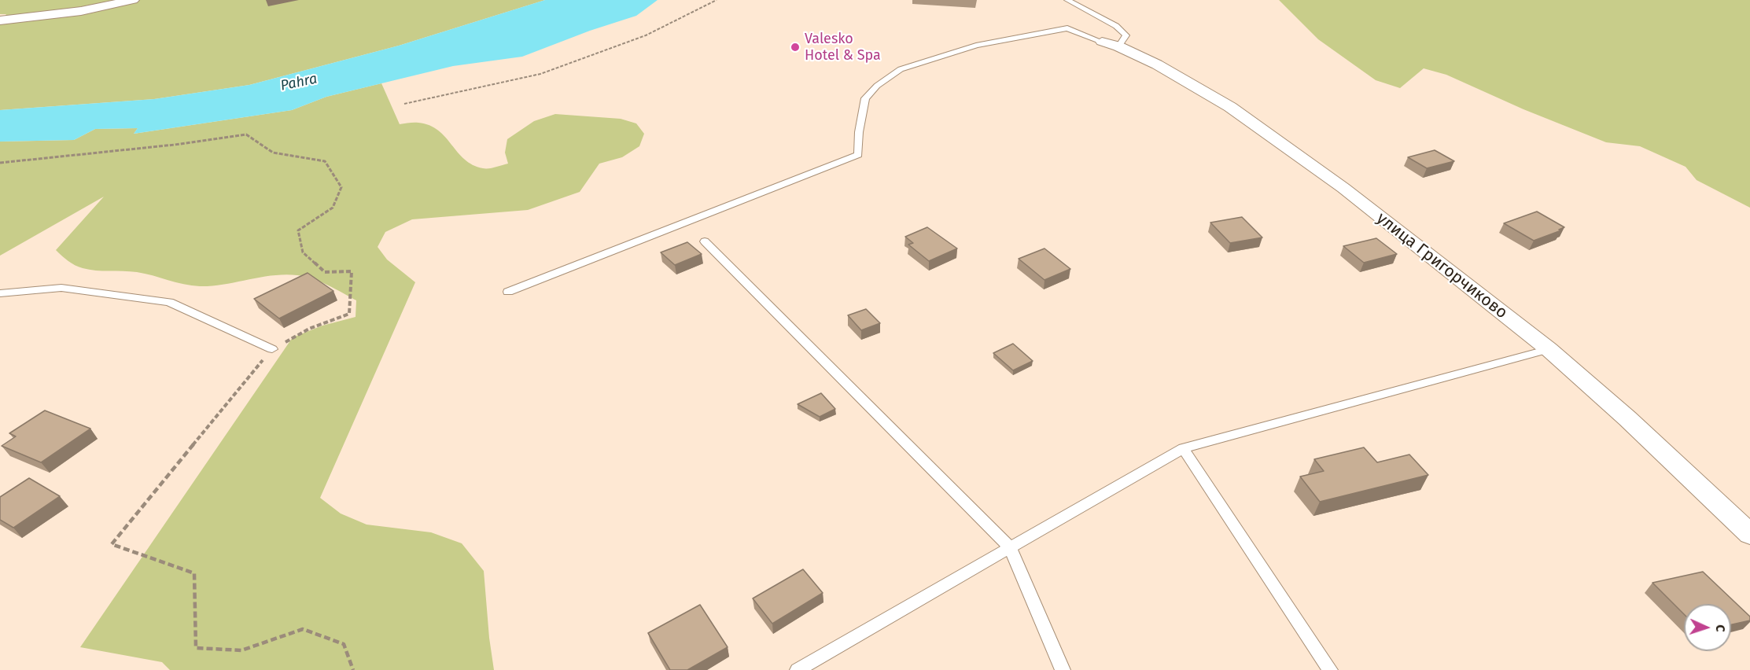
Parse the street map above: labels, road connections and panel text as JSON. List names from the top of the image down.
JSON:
{
  "streets": {
    "street": ["улица Григорчиково"]
  },
  "water": ["Pahra"],
  "places": ["Valesko Hotel & Spa"],
  "north": "right"
}
